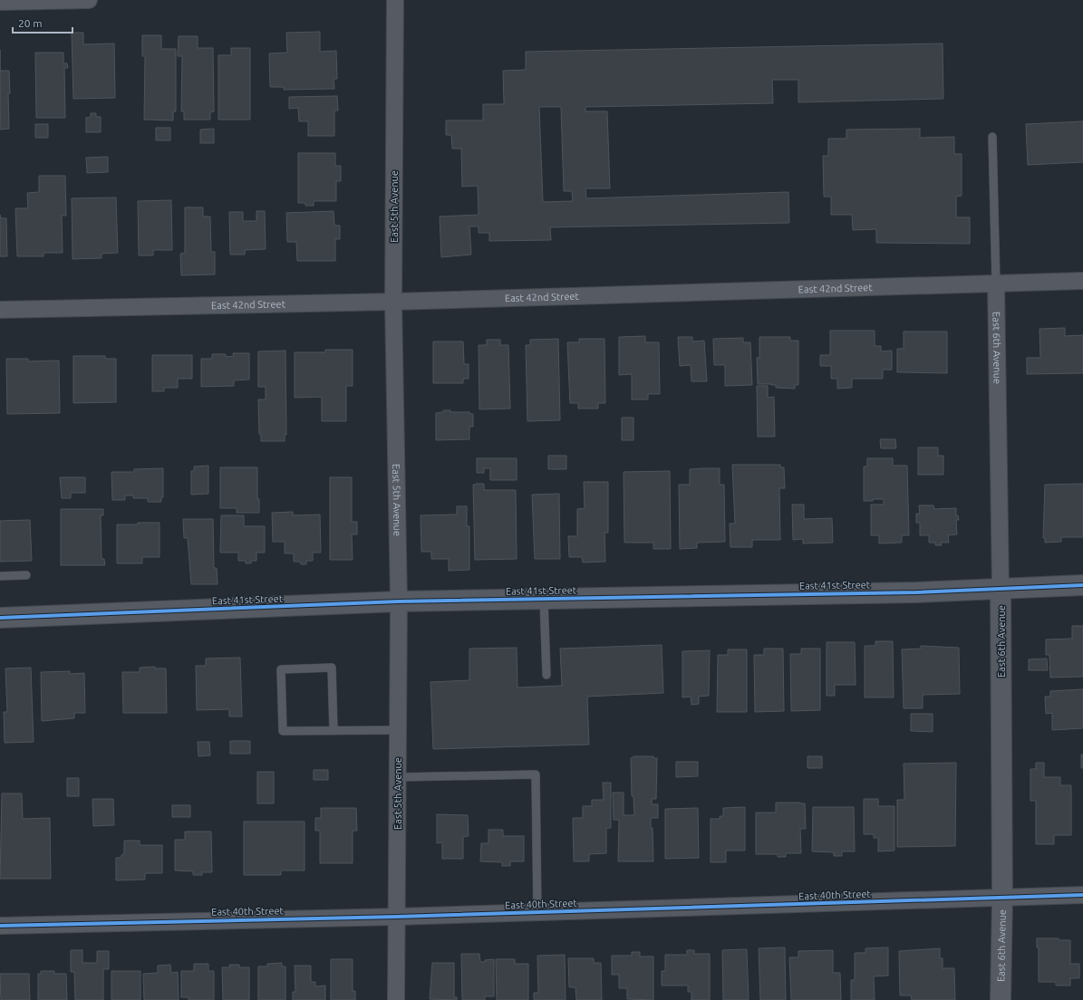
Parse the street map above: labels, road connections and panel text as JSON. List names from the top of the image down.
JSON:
{
  "streets": {
    "street": [
      "East 5th Avenue",
      "East 42nd Street",
      "East 6th Avenue",
      "East 41st Street",
      "East 40th Street"
    ]
  },
  "crossings": [
    ["East 5th Avenue", "East 42nd Street"],
    ["East 5th Avenue", "East 41st Street"],
    ["East 5th Avenue", "East 40th Street"],
    ["East 42nd Street", "East 6th Avenue"],
    ["East 6th Avenue", "East 41st Street"],
    ["East 6th Avenue", "East 40th Street"]
  ],
  "scale_bar": "20 m"
}
